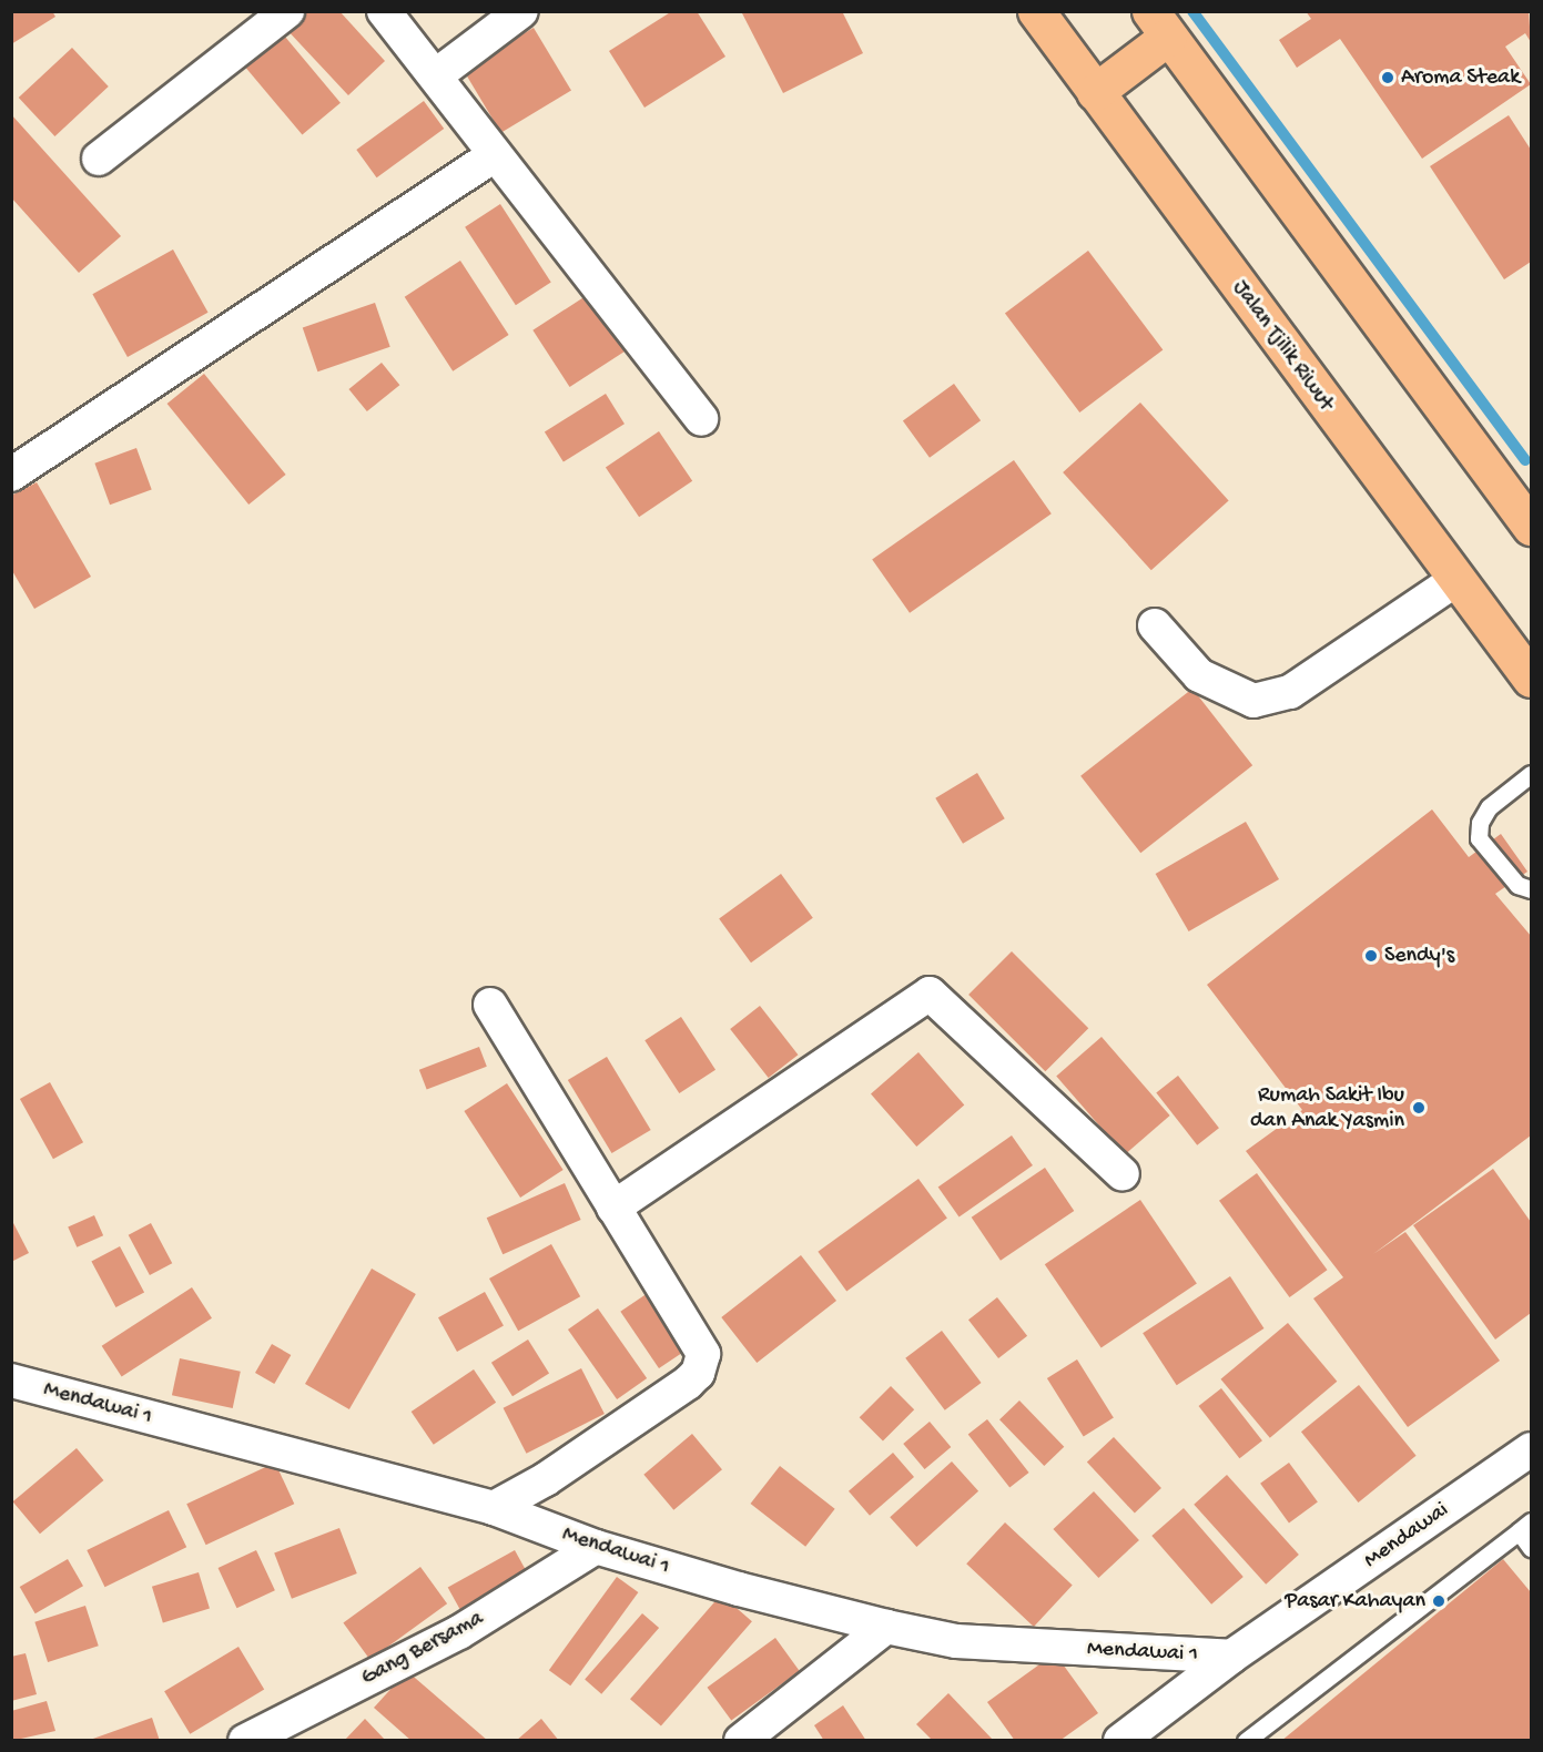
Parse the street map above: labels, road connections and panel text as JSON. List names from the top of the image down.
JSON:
{
  "streets": {
    "highway": ["Jalan Tjilik Riwut"],
    "street": ["Mendawai 1", "Mendawai", "Gang Bersama"]
  },
  "crossings": [
    ["Mendawai 1", "Mendawai"],
    ["Mendawai 1", "Gang Bersama"]
  ],
  "places": [
    "Aroma Steak",
    "Sendy's",
    "Rumah Sakit Ibu dan Anak Yasmin",
    "Pasar Kahayan"
  ]
}
